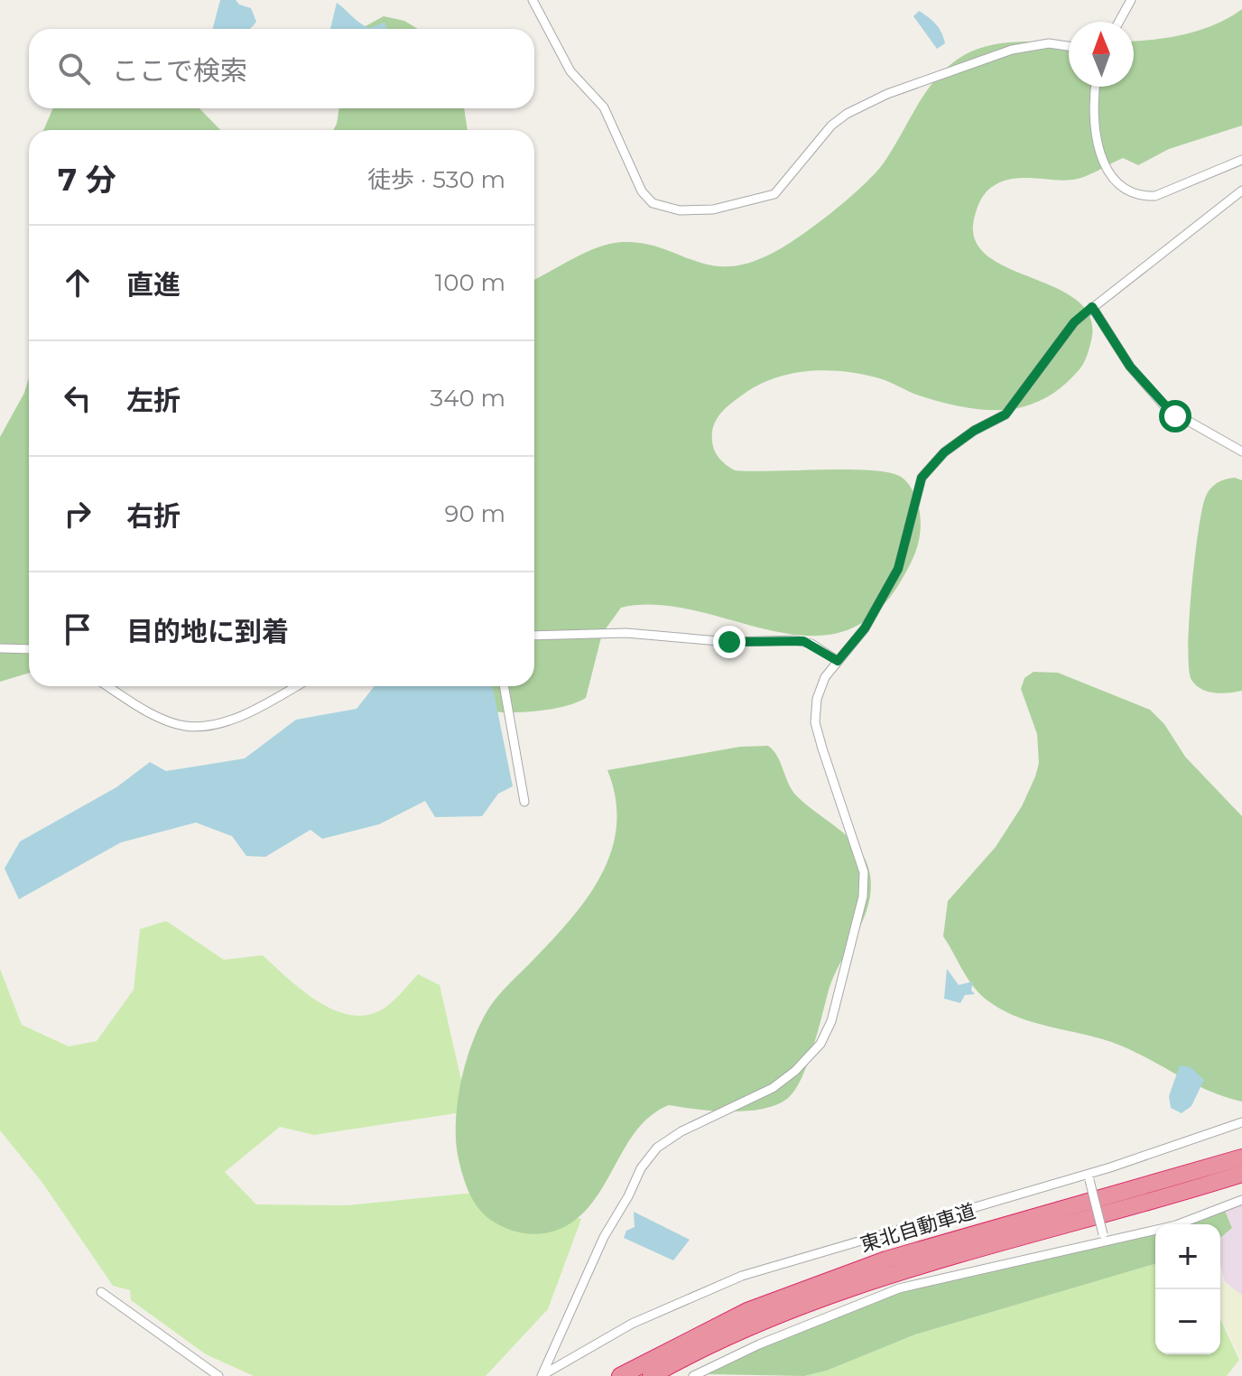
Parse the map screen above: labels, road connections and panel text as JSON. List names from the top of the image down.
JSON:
{
  "streets": {
    "highway": ["東北自動車道"]
  },
  "north": "top",
  "page": {
    "search": "ここで検索",
    "heading": ["7 分", "徒歩 · 530 m"],
    "list": [
      ["直進", "100 m"],
      ["左折", "340 m"],
      ["右折", "90 m"],
      "目的地に到着"
    ],
    "map_buttons": ["+", "−"]
  }
}
